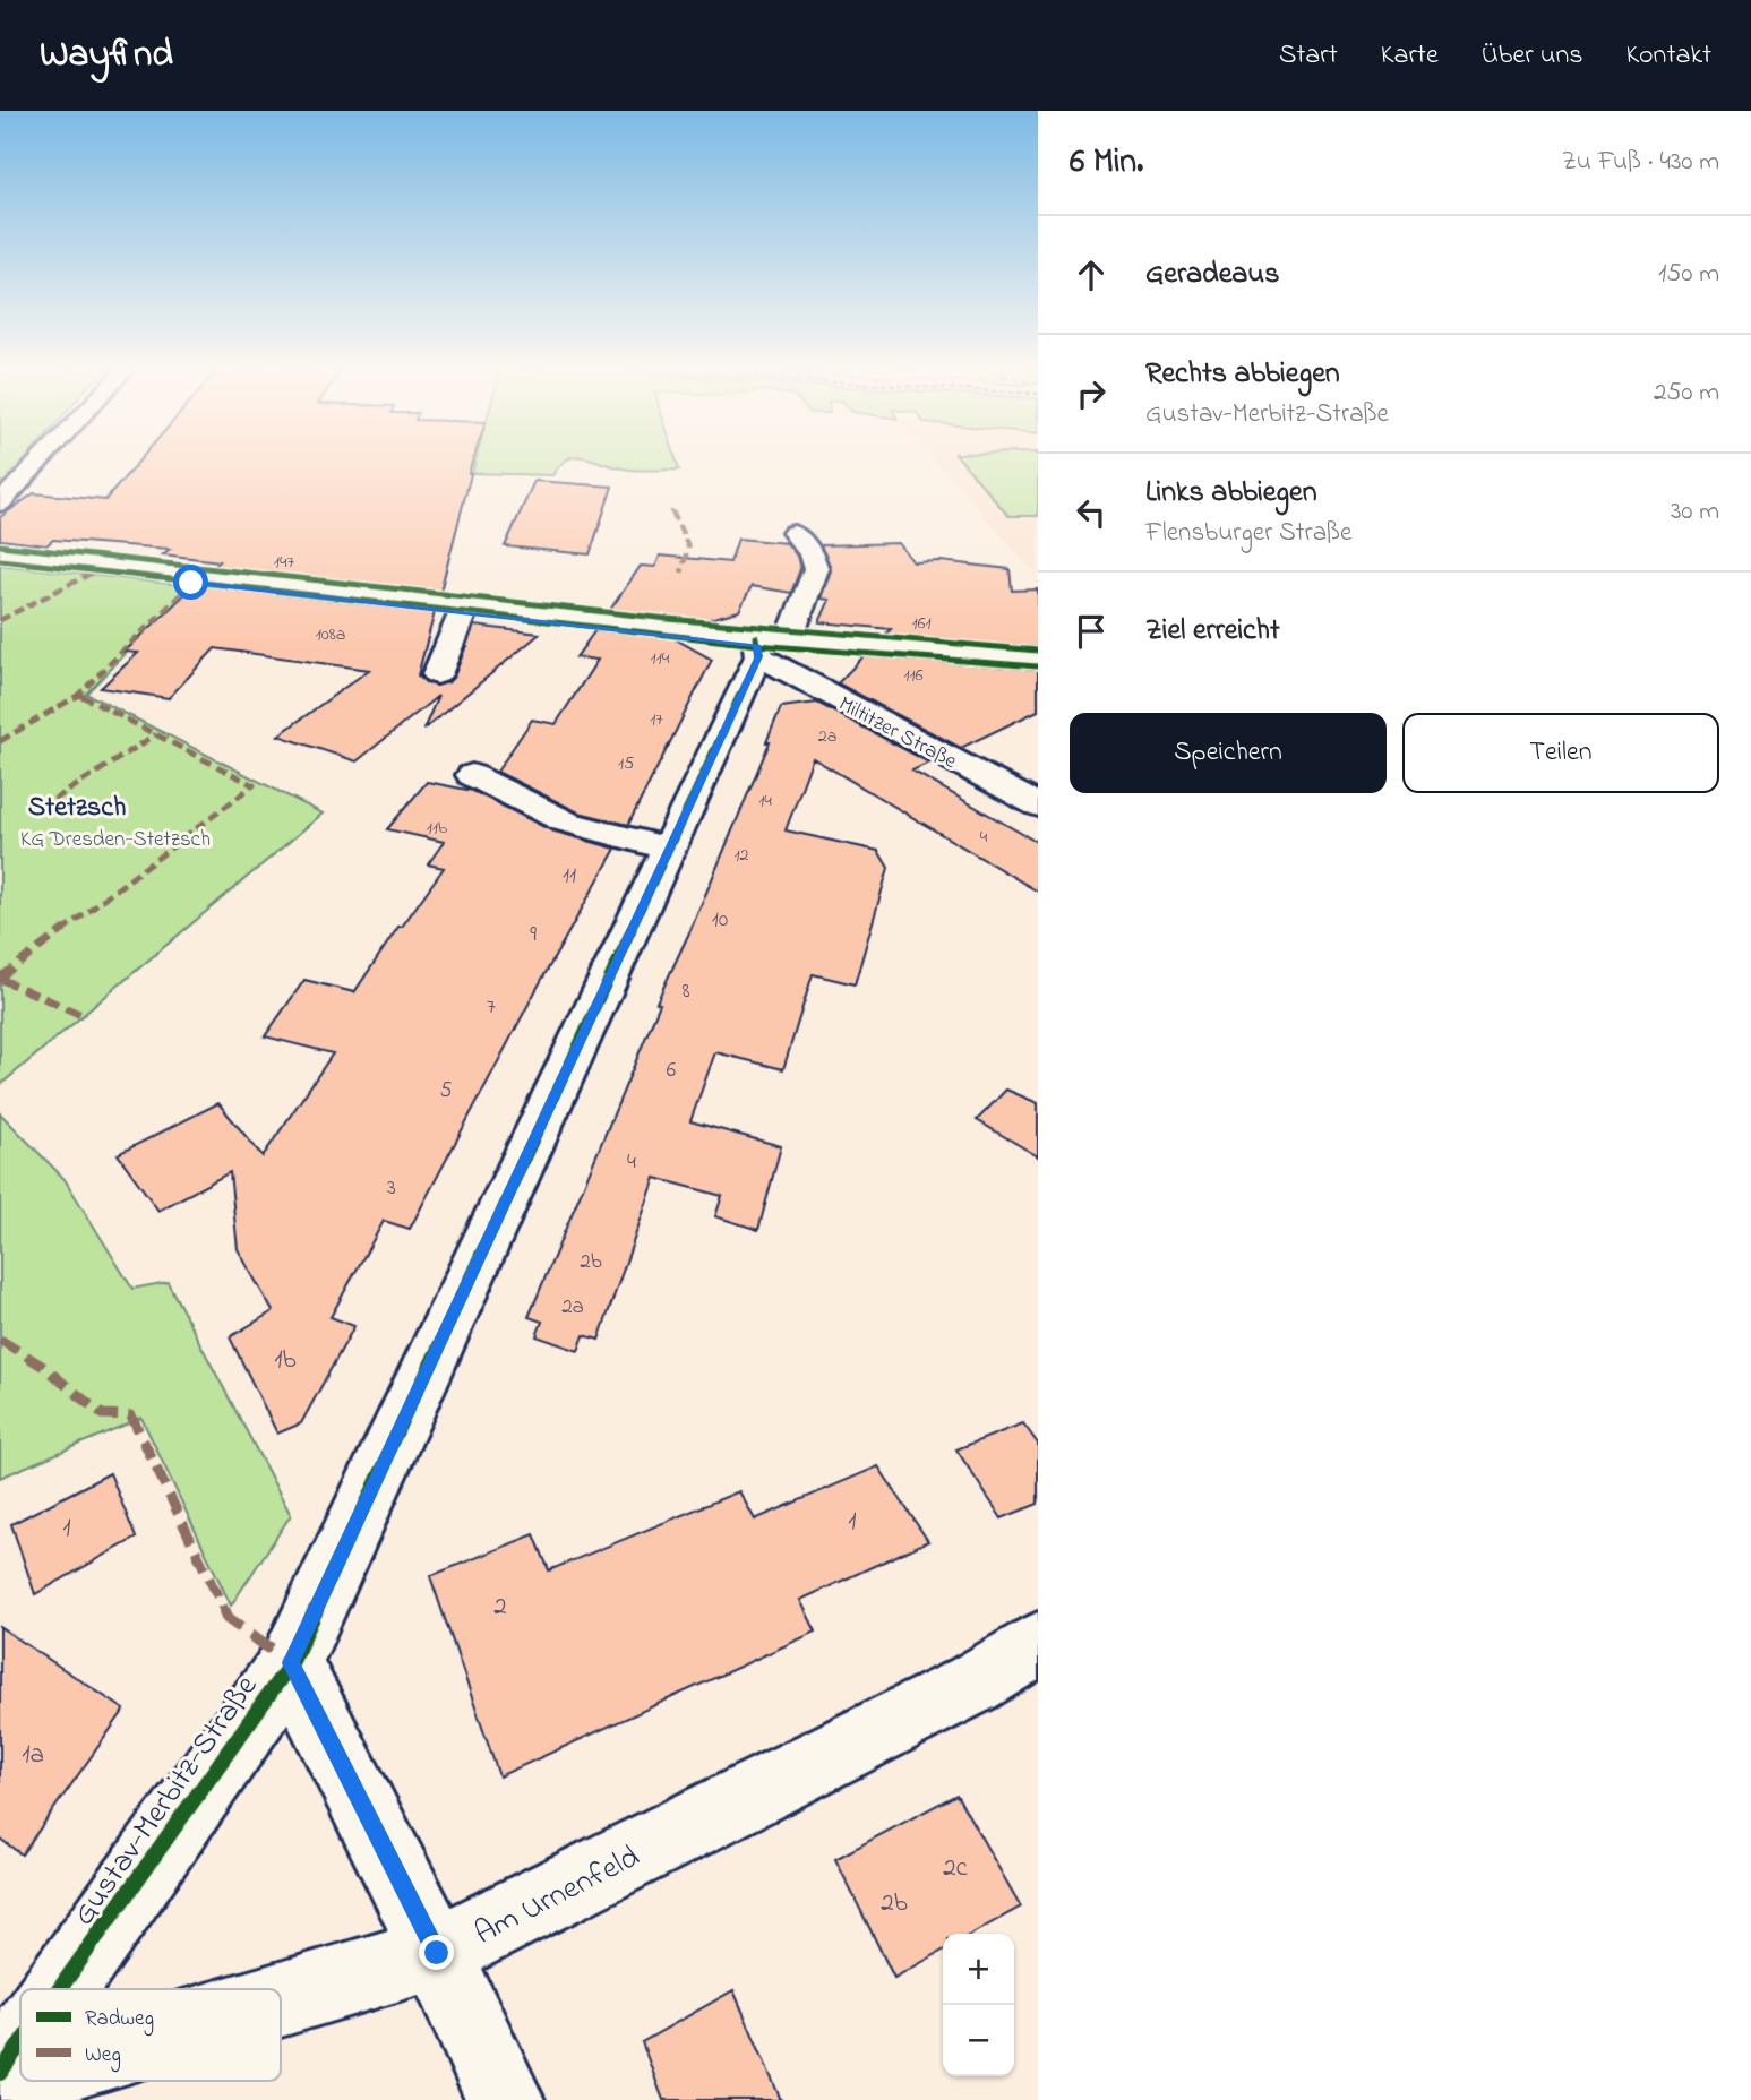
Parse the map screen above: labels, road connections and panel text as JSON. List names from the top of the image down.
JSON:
{
  "streets": {
    "street": ["Miltitzer Straße", "Gustav-Merbitz-Straße", "Am Urnenfeld"]
  },
  "crossings": [
    ["Miltitzer Straße", "Gustav-Merbitz-Straße"]
  ],
  "districts": ["Stetzsch"],
  "parks": ["KG Dresden-Stetzsch"],
  "house_numbers": [
    "147",
    "161",
    "108a",
    "114",
    "116",
    "17",
    "2a",
    "15",
    "14",
    "11b",
    "4",
    "12",
    "11",
    "10",
    "9",
    "8",
    "7",
    "6",
    "5",
    "4",
    "3",
    "2b",
    "2a",
    "1b",
    "1",
    "1",
    "2",
    "1a",
    "2c",
    "2b"
  ],
  "legend": ["Radweg", "Weg"],
  "page": {
    "header": "Wayfind",
    "nav": [
      "Start",
      "Karte",
      "Über uns",
      "Kontakt"
    ],
    "heading": ["6 Min.", "Zu Fuß · 430 m"],
    "list": [
      ["Geradeaus", "150 m"],
      ["Rechts abbiegen", "Gustav-Merbitz-Straße", "250 m"],
      ["Links abbiegen", "Flensburger Straße", "30 m"],
      "Ziel erreicht"
    ],
    "buttons": ["Speichern", "Teilen"],
    "map_buttons": ["+", "−"]
  }
}
